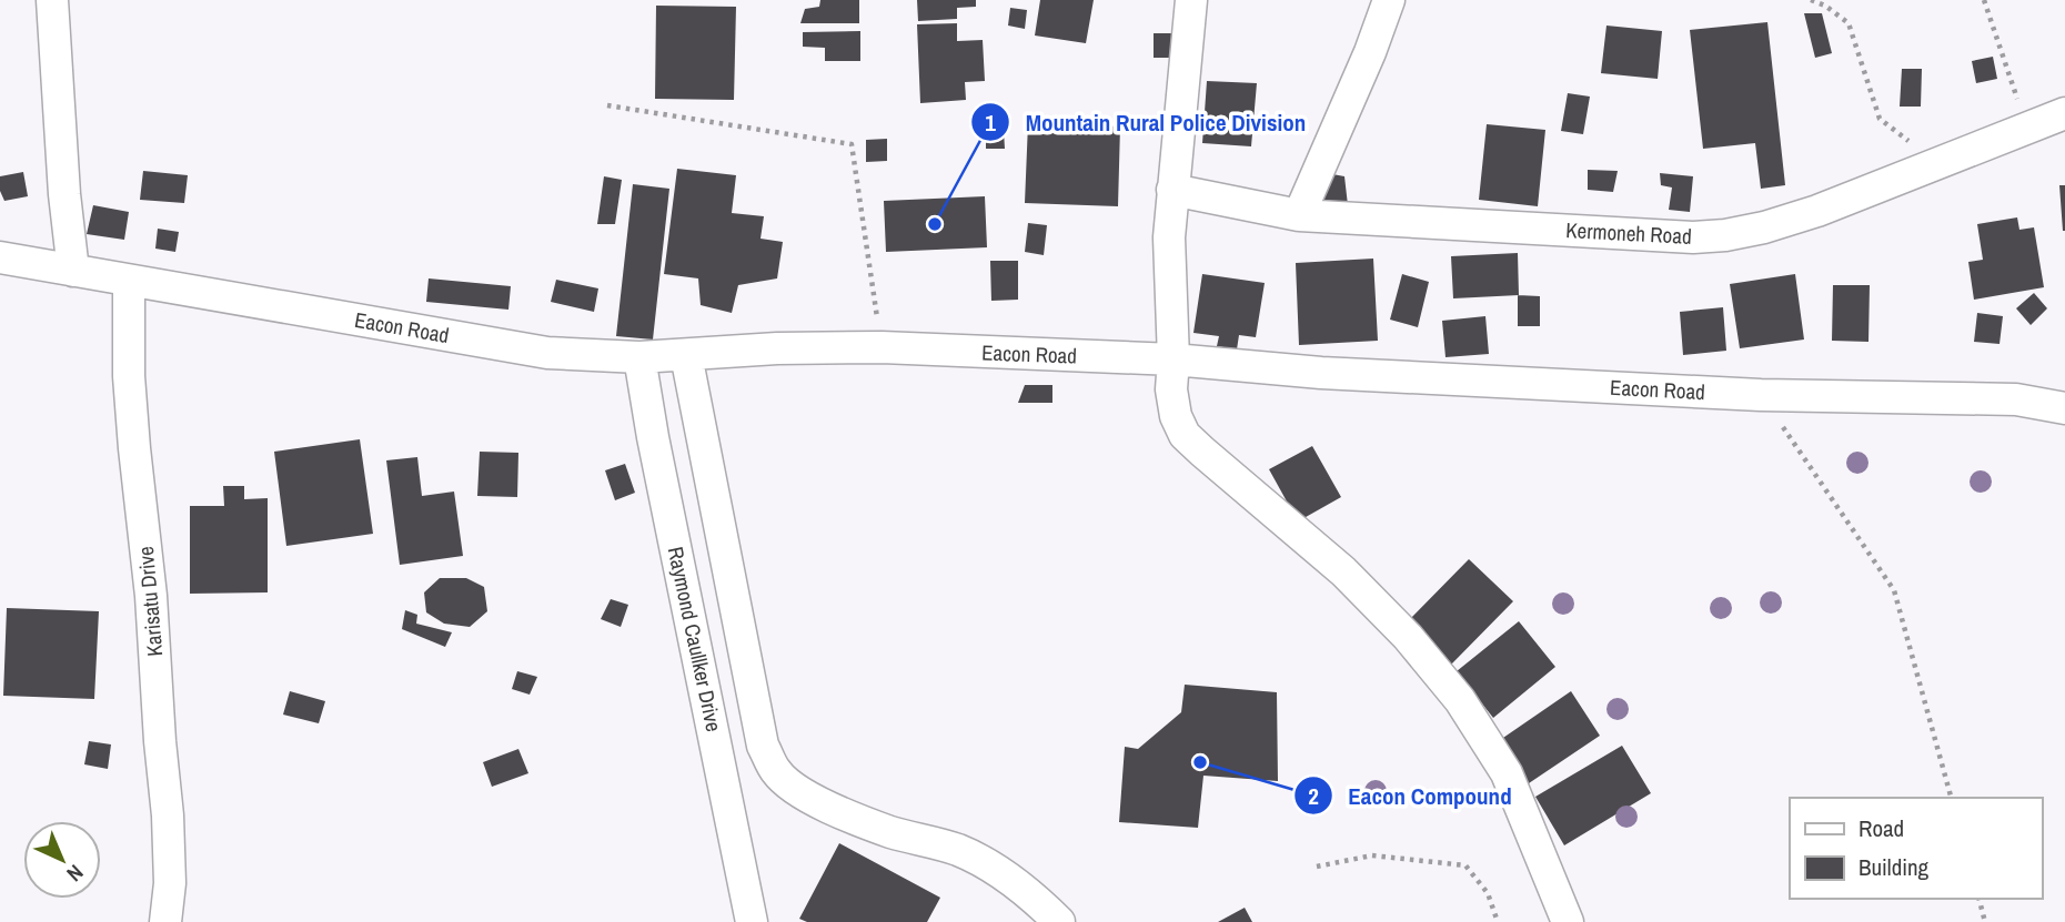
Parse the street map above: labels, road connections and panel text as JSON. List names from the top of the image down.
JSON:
{
  "streets": {
    "street": [
      "Kermoneh Road",
      "Eacon Road",
      "Karisatu Drive",
      "Raymond Caullker Drive"
    ]
  },
  "crossings": [
    ["Eacon Road", "Karisatu Drive"],
    ["Eacon Road", "Raymond Caullker Drive"]
  ],
  "places": ["Mountain Rural Police Division", "Eacon Compound"],
  "legend": ["Road", "Building"],
  "north": "bottom right"
}
